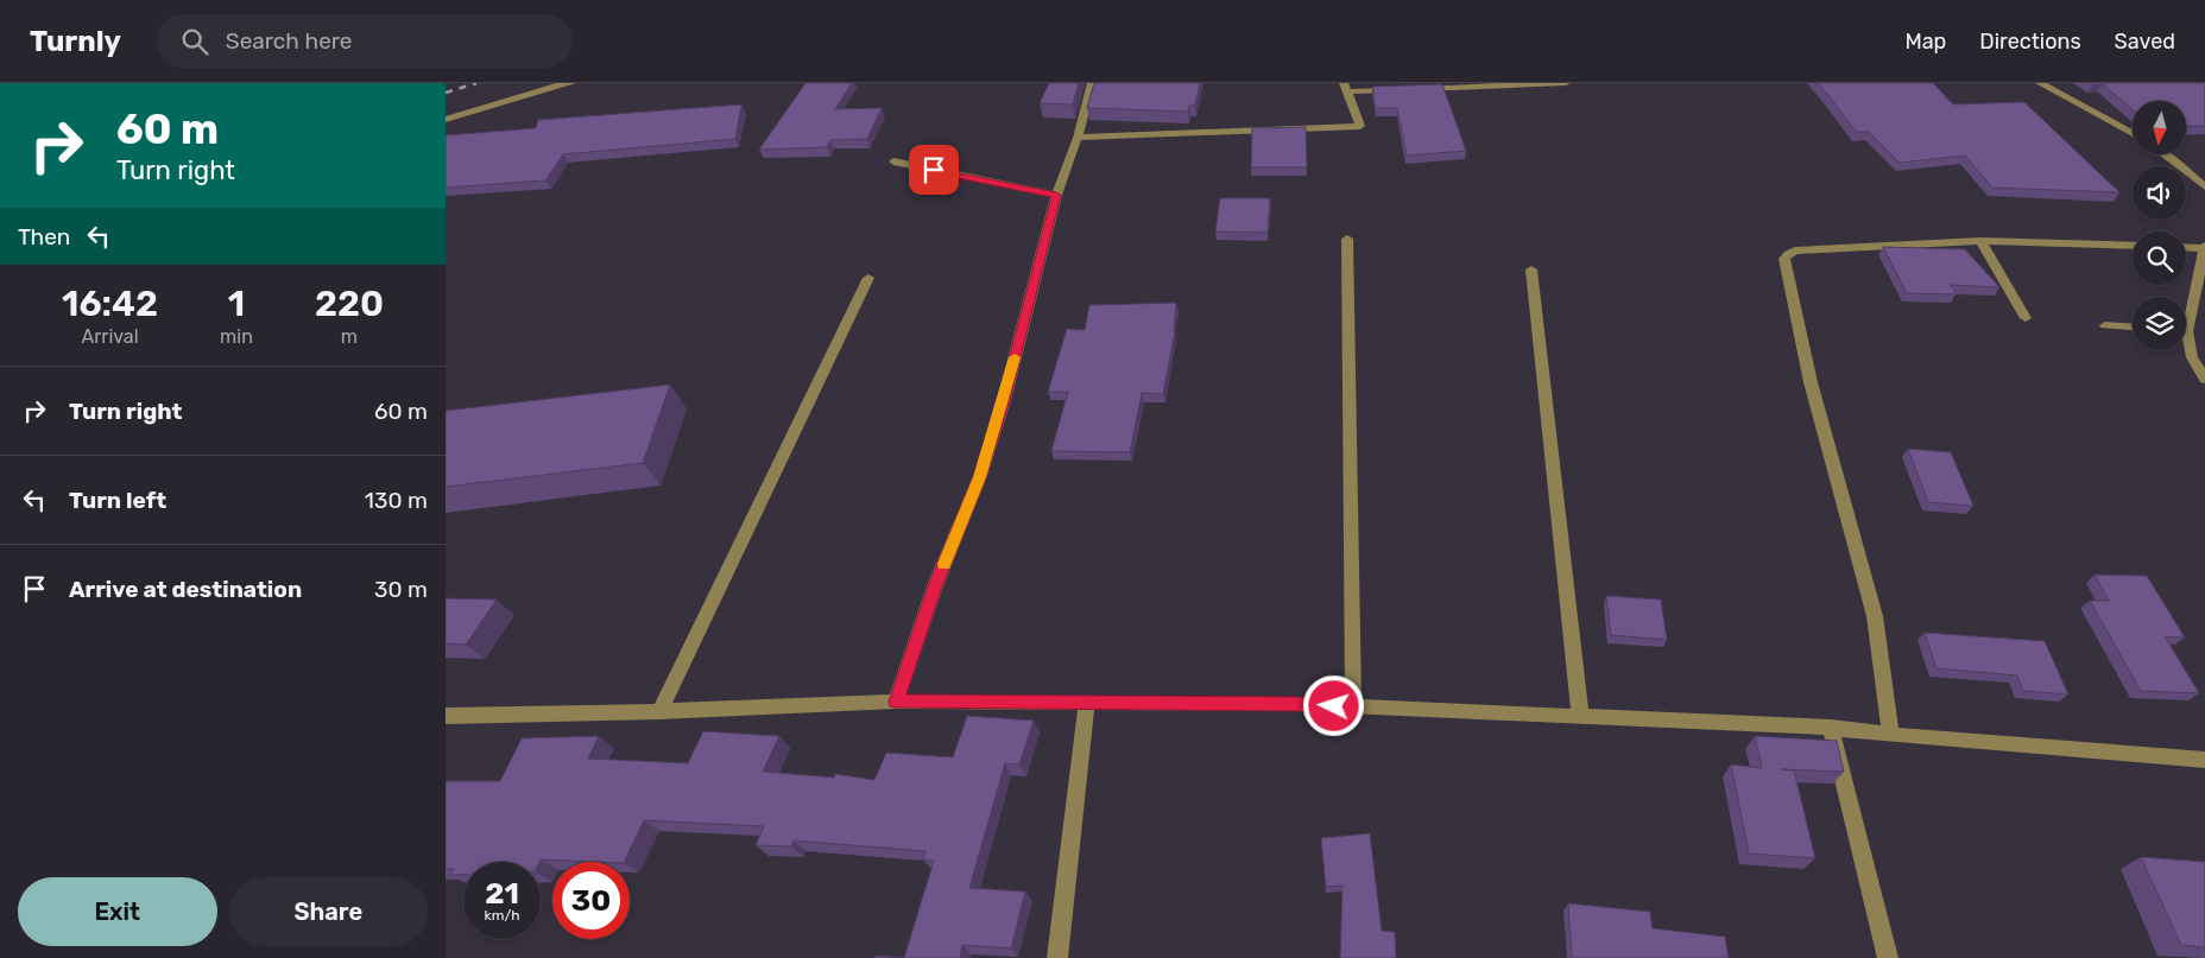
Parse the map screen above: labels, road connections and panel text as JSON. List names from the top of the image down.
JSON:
{
  "north": "bottom",
  "page": {
    "header": "Turnly",
    "search": "Search here",
    "nav": ["Map", "Directions", "Saved"],
    "turn": ["60 m", "Turn right"],
    "then": "Then",
    "eta": [
      "16:42",
      "Arrival",
      "1",
      "min",
      "220",
      "m"
    ],
    "list": [
      {
        "name": "Turn right",
        "value": "60 m"
      },
      {
        "name": "Turn left",
        "value": "130 m"
      },
      {
        "name": "Arrive at destination",
        "value": "30 m"
      }
    ],
    "speed": "21 km/h",
    "limit": "30",
    "buttons": ["Exit", "Share"]
  }
}
